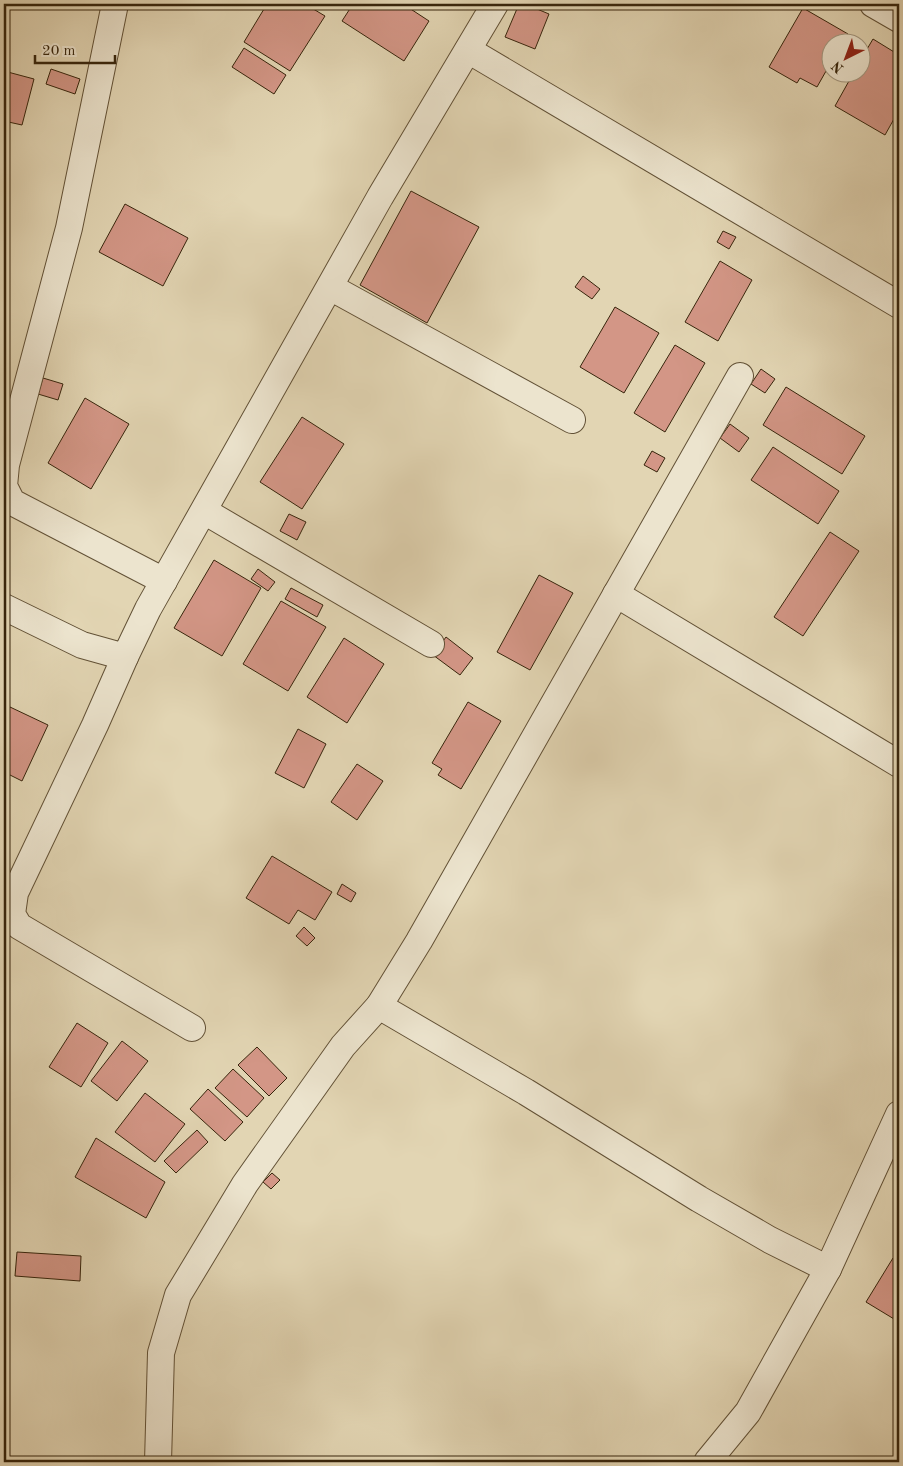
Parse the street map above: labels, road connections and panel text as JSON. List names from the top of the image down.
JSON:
{
  "scale_bar": "20 m",
  "north": "bottom left"
}
